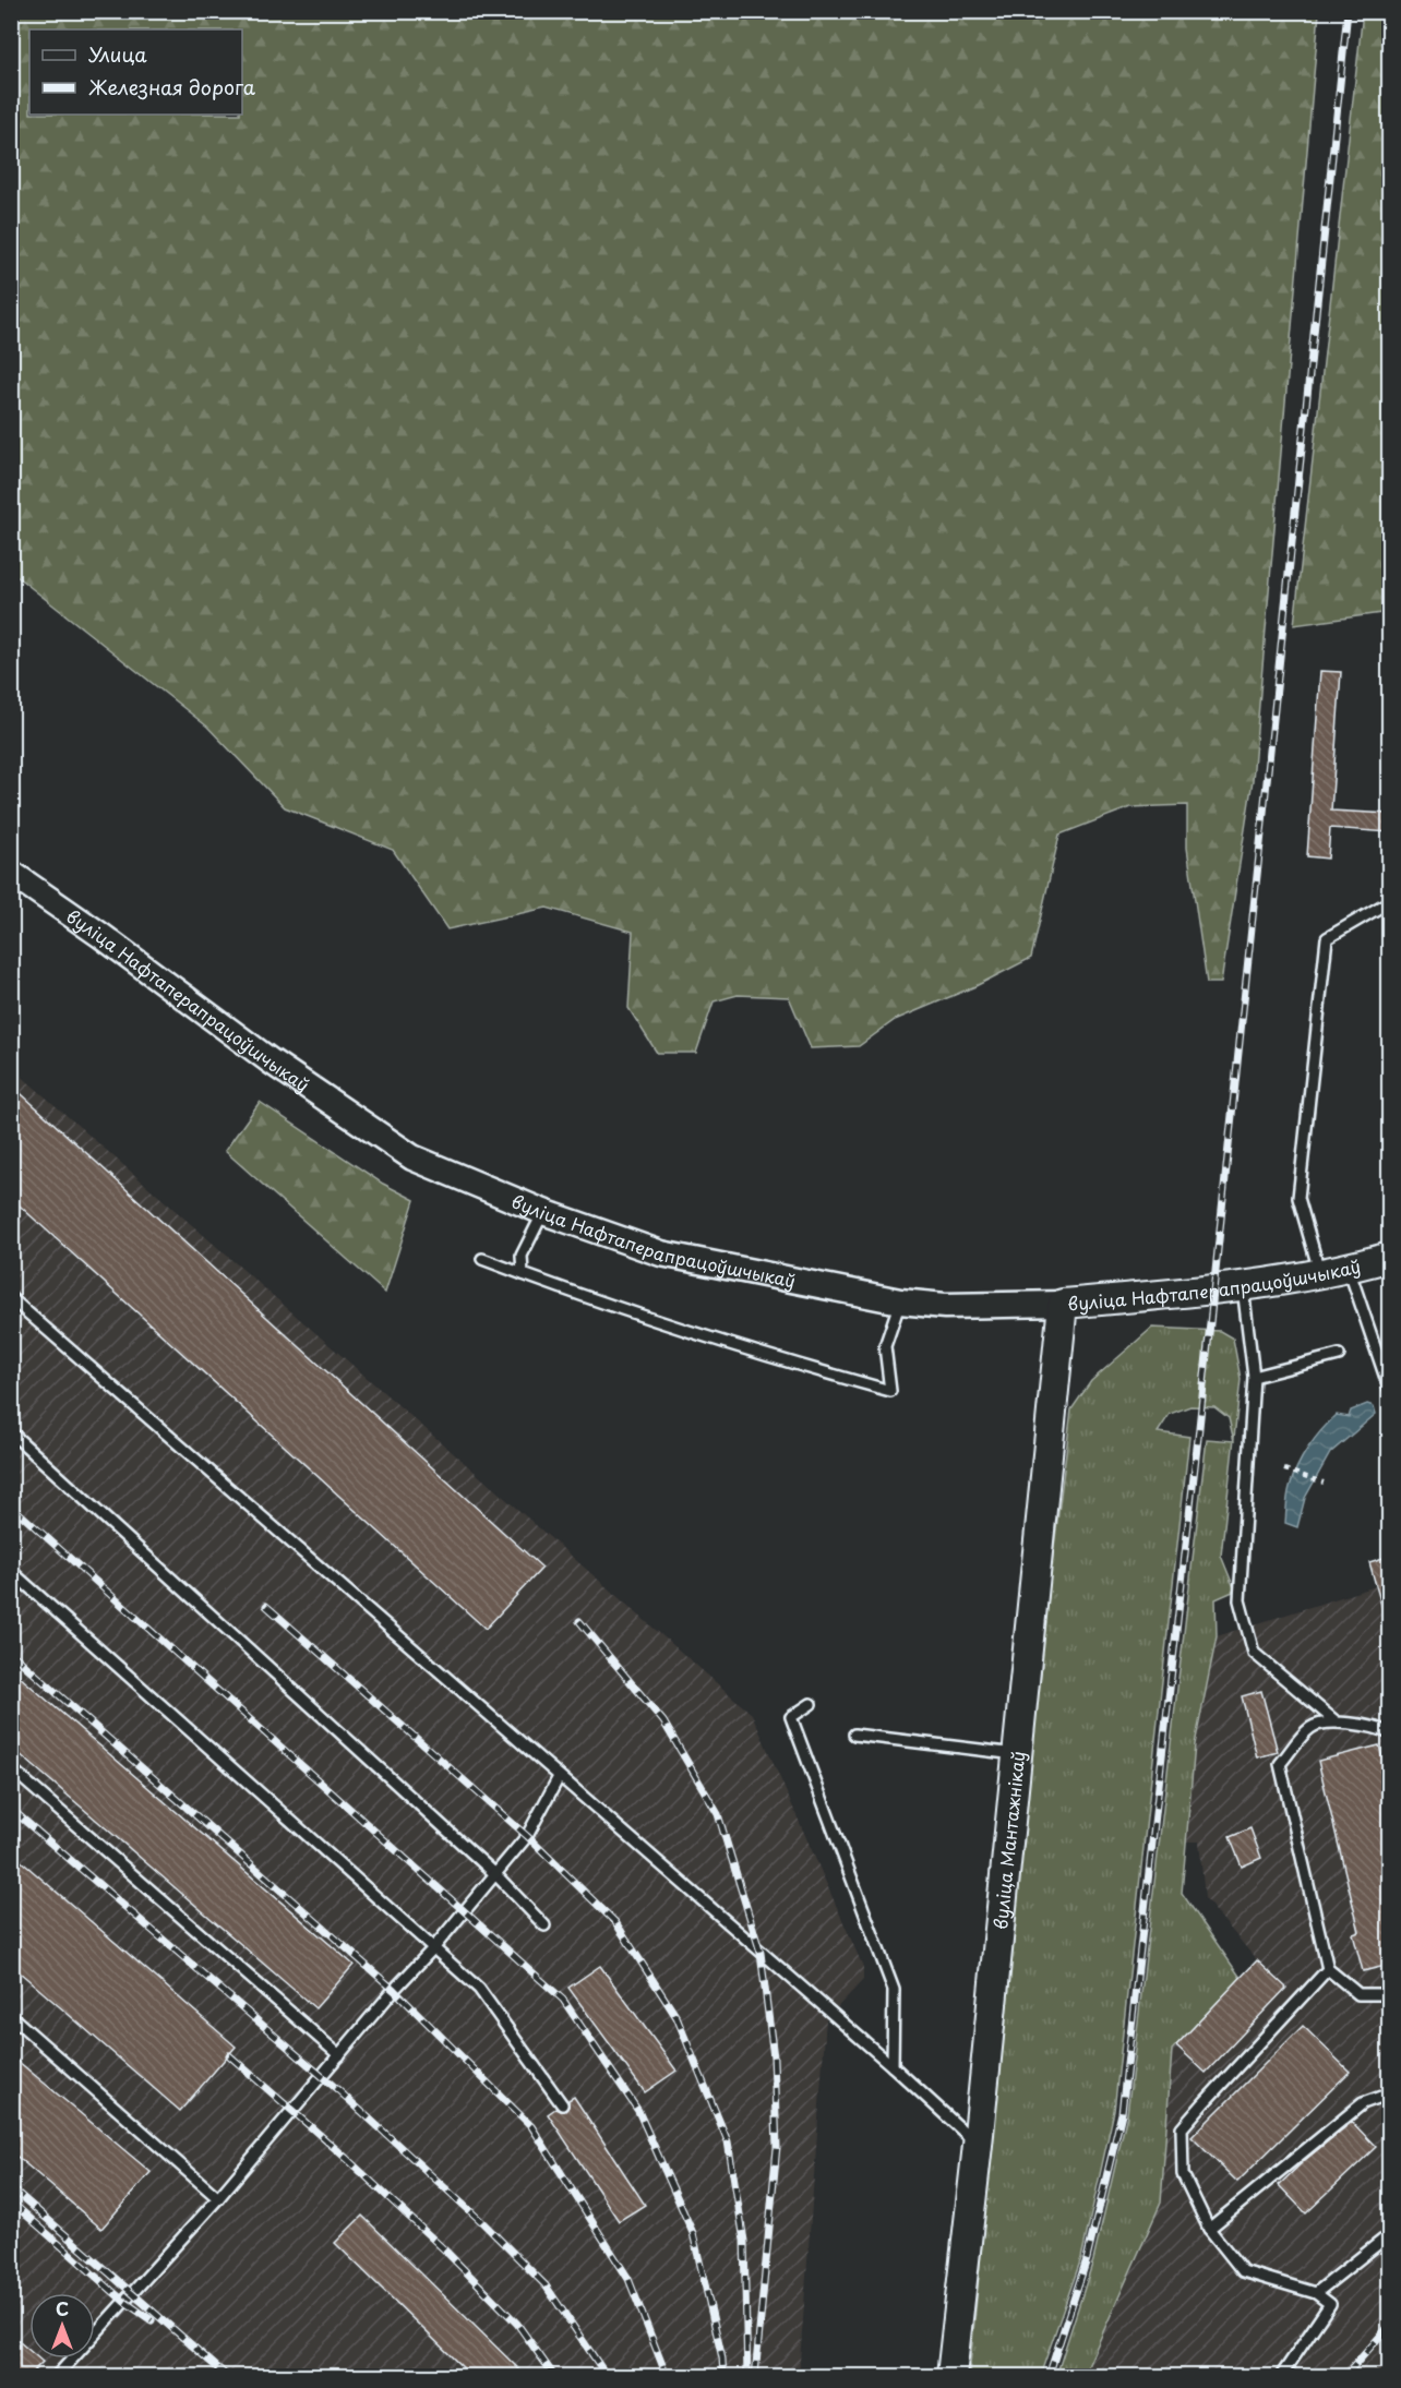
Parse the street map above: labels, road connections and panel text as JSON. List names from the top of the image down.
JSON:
{
  "streets": {
    "main road": ["вуліца Нафтаперапрацоўшчыкаў", "вуліца Мантажнікаў"]
  },
  "crossings": [
    ["вуліца Нафтаперапрацоўшчыкаў", "вуліца Мантажнікаў"]
  ],
  "legend": ["Улица", "Железная дорога"],
  "north": "top"
}
